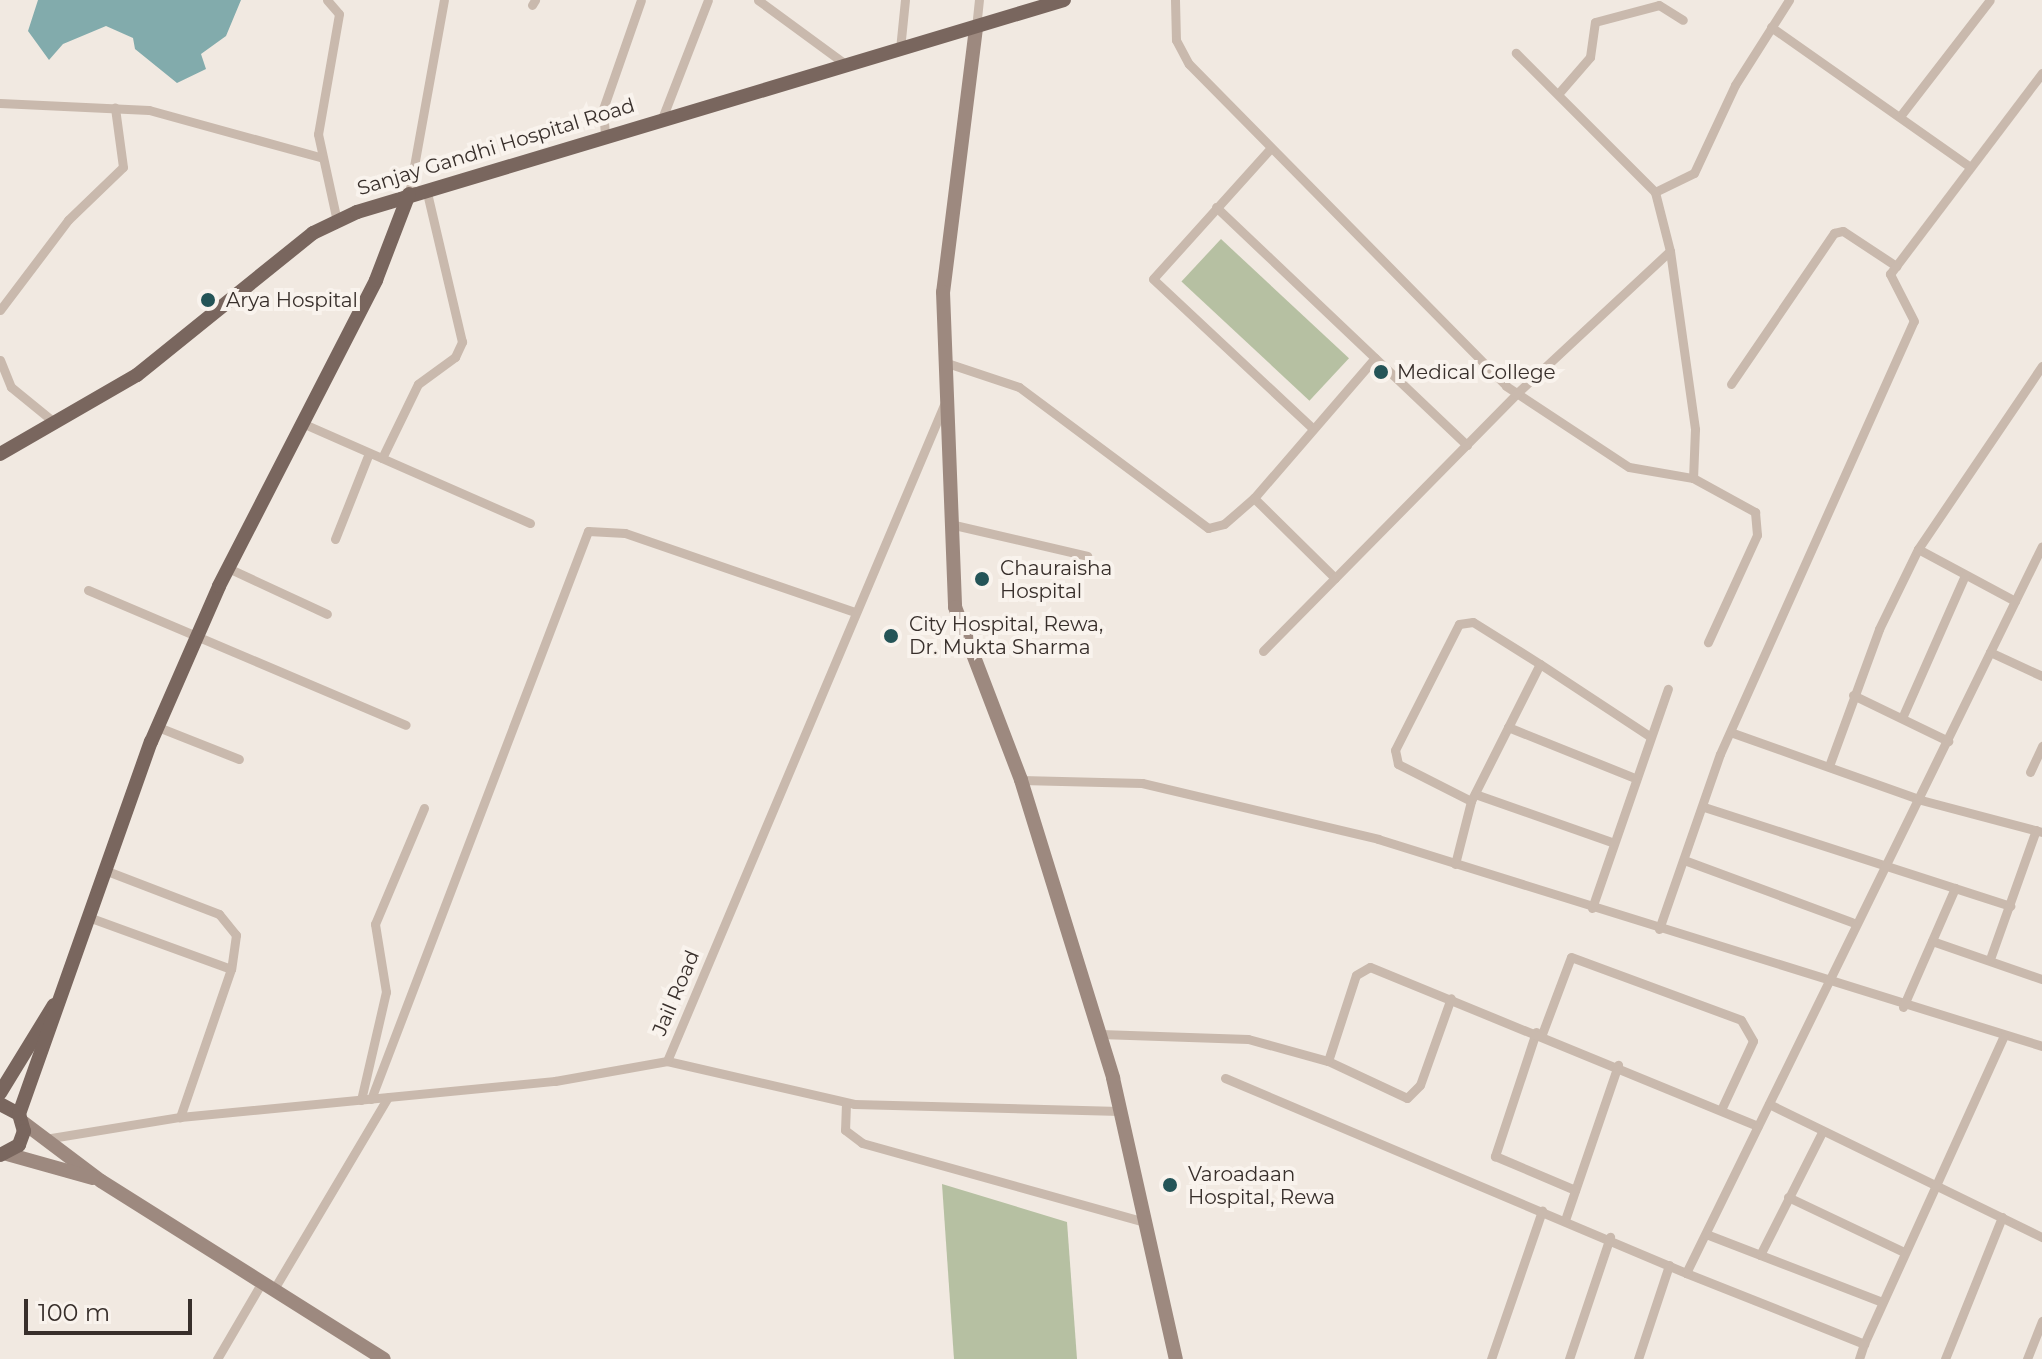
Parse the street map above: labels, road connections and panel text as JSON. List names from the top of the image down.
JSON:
{
  "streets": {
    "main road": ["Sanjay Gandhi Hospital Road"],
    "street": ["Jail Road"]
  },
  "places": [
    "Arya Hospital",
    "Medical College",
    "Chauraisha Hospital",
    "City Hospital, Rewa, Dr. Mukta Sharma",
    "Varoadaan Hospital, Rewa"
  ],
  "scale_bar": "100 m"
}
